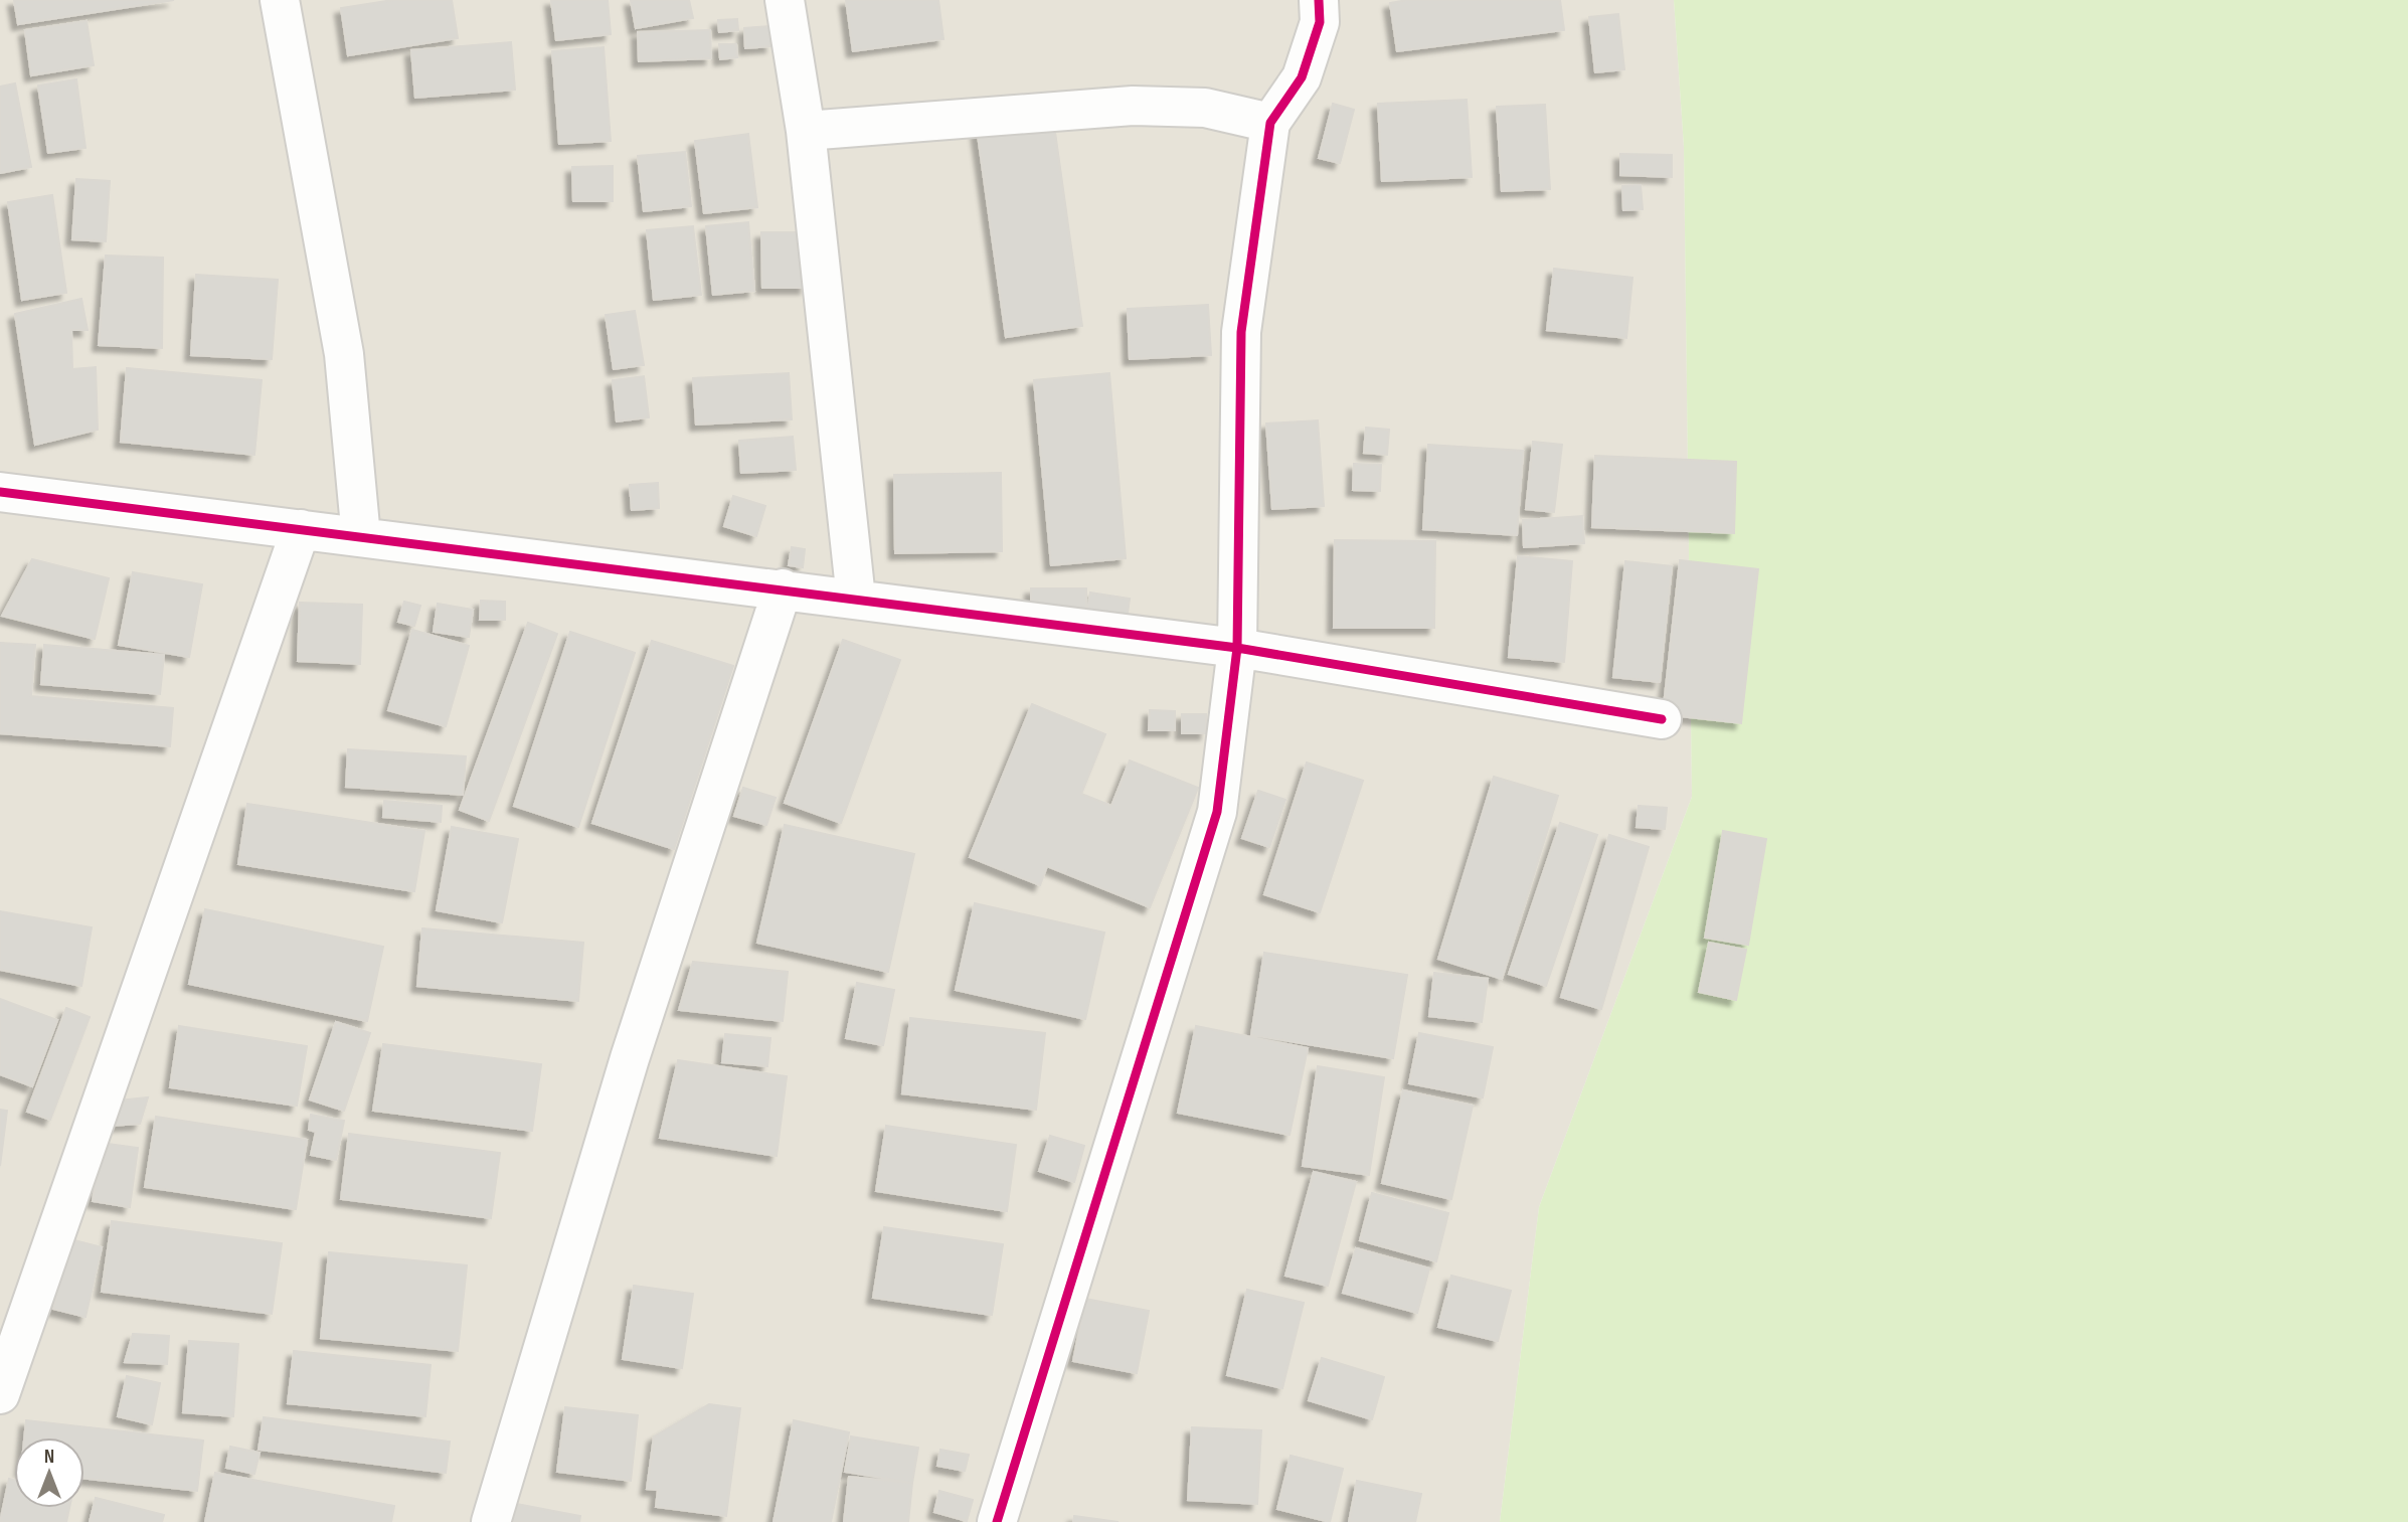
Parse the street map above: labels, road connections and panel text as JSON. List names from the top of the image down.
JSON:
{
  "north": "top"
}
